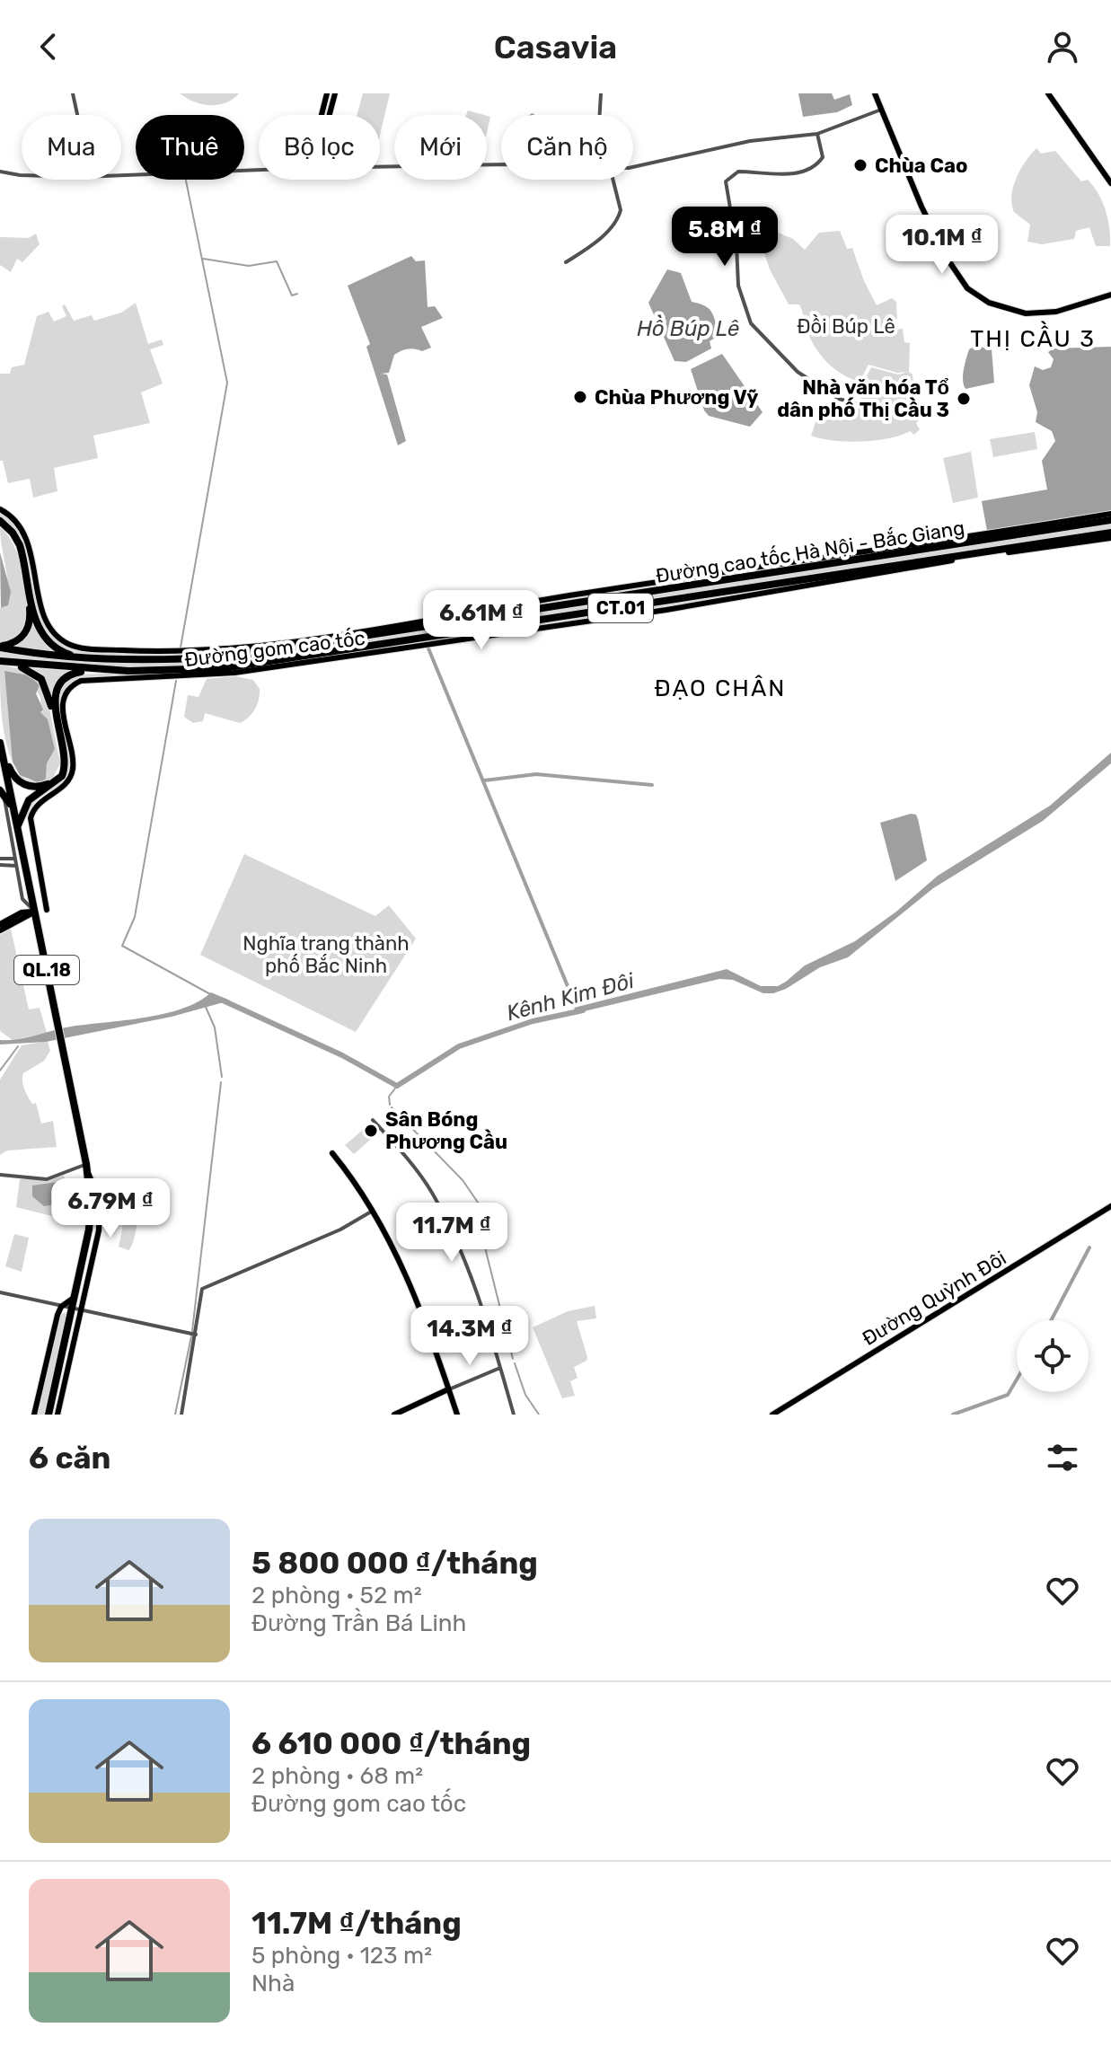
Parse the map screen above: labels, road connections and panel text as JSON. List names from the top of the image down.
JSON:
{
  "streets": {
    "highway": ["Đường cao tốc Hà Nội - Bắc Giang", "CT.01", "QL.18"],
    "main road": ["Đường gom cao tốc", "Đường Quỳnh Đôi"]
  },
  "districts": ["THỊ CẦU 3", "ĐẠO CHÂN"],
  "water": ["Hồ Búp Lê", "Kênh Kim Đôi"],
  "parks": ["Đồi Búp Lê", "Nghĩa trang thành phố Bắc Ninh"],
  "places": [
    "Chùa Cao",
    "Chùa Phương Vỹ",
    "Nhà văn hóa Tổ dân phố Thị Cầu 3",
    "Sân Bóng Phương Cầu"
  ],
  "page": {
    "header": "Casavia",
    "chip": [
      "Mua",
      "Thuê",
      "Bộ lọc",
      "Mới",
      "Căn hộ"
    ],
    "price": [
      "5.8M ₫",
      "10.1M ₫",
      "6.61M ₫",
      "6.79M ₫",
      "11.7M ₫",
      "14.3M ₫"
    ],
    "heading": "6 căn",
    "list": [
      {
        "name": "5 800 000 ₫/tháng",
        "note": "2 phòng · 52 m² · Đường Trần Bá Linh"
      },
      {
        "name": "6 610 000 ₫/tháng",
        "note": "2 phòng · 68 m² · Đường gom cao tốc"
      },
      {
        "name": "11.7M ₫/tháng",
        "note": "5 phòng · 123 m² · Nhà"
      }
    ]
  }
}
